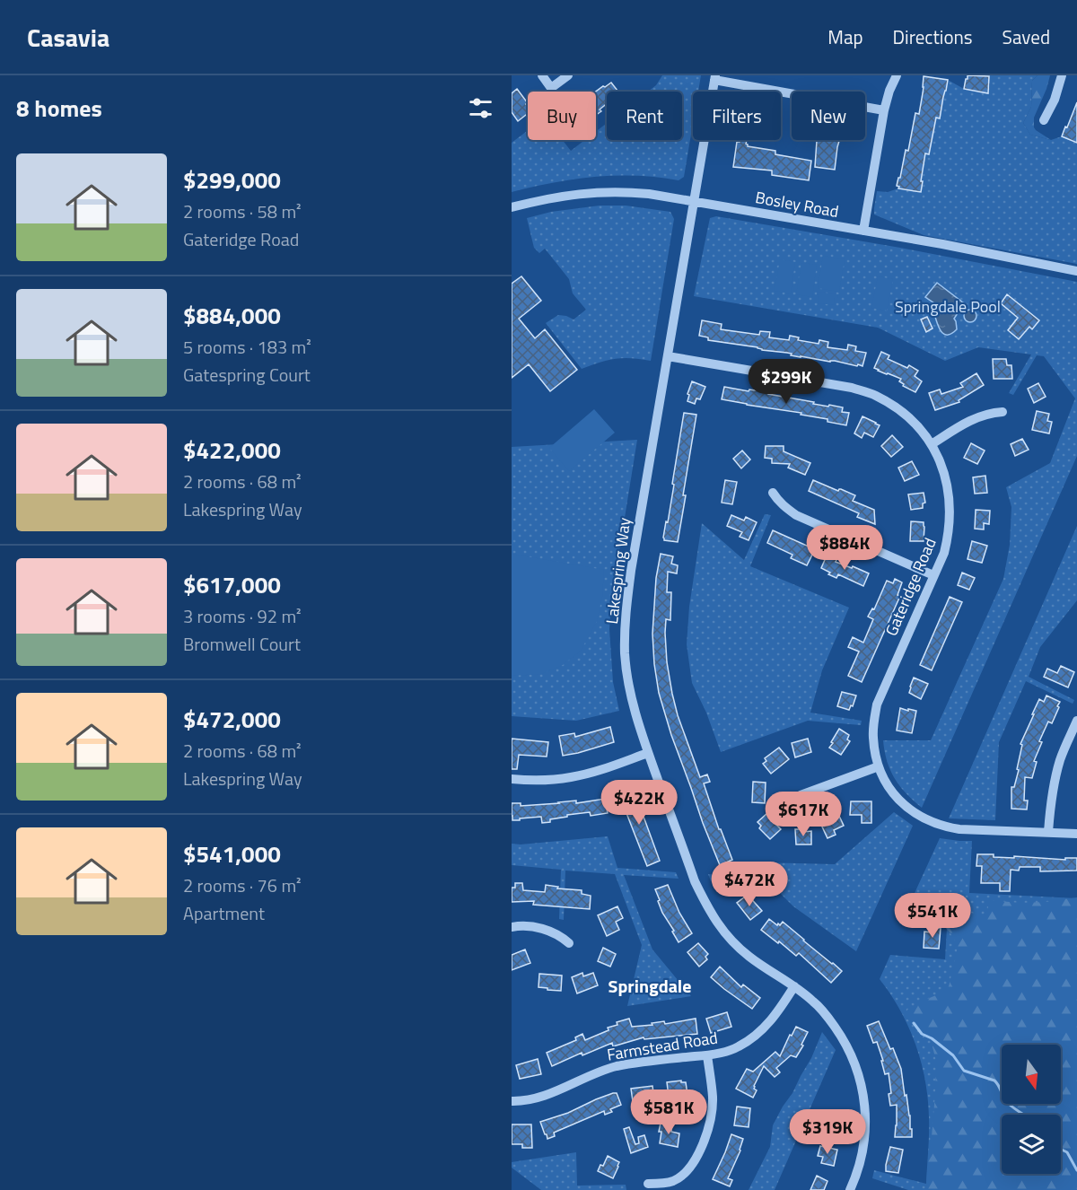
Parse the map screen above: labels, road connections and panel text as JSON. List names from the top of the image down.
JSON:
{
  "streets": {
    "street": [
      "Bosley Road",
      "Lakespring Way",
      "Gateridge Road",
      "Farmstead Road"
    ]
  },
  "crossings": [
    ["Bosley Road", "Lakespring Way"],
    ["Lakespring Way", "Gateridge Road"],
    ["Lakespring Way", "Farmstead Road"]
  ],
  "districts": ["Springdale"],
  "parks": ["Springdale Pool"],
  "north": "bottom",
  "page": {
    "header": "Casavia",
    "nav": ["Map", "Directions", "Saved"],
    "heading": "8 homes",
    "chip": [
      "Buy",
      "Rent",
      "Filters",
      "New"
    ],
    "list": [
      {
        "name": "$299,000",
        "note": "2 rooms · 58 m² · Gateridge Road"
      },
      {
        "name": "$884,000",
        "note": "5 rooms · 183 m² · Gatespring Court"
      },
      {
        "name": "$422,000",
        "note": "2 rooms · 68 m² · Lakespring Way"
      },
      {
        "name": "$617,000",
        "note": "3 rooms · 92 m² · Bromwell Court"
      },
      {
        "name": "$472,000",
        "note": "2 rooms · 68 m² · Lakespring Way"
      },
      {
        "name": "$541,000",
        "note": "2 rooms · 76 m² · Apartment"
      }
    ],
    "price": [
      "$299K",
      "$884K",
      "$422K",
      "$617K",
      "$472K",
      "$541K",
      "$581K",
      "$319K"
    ]
  }
}
